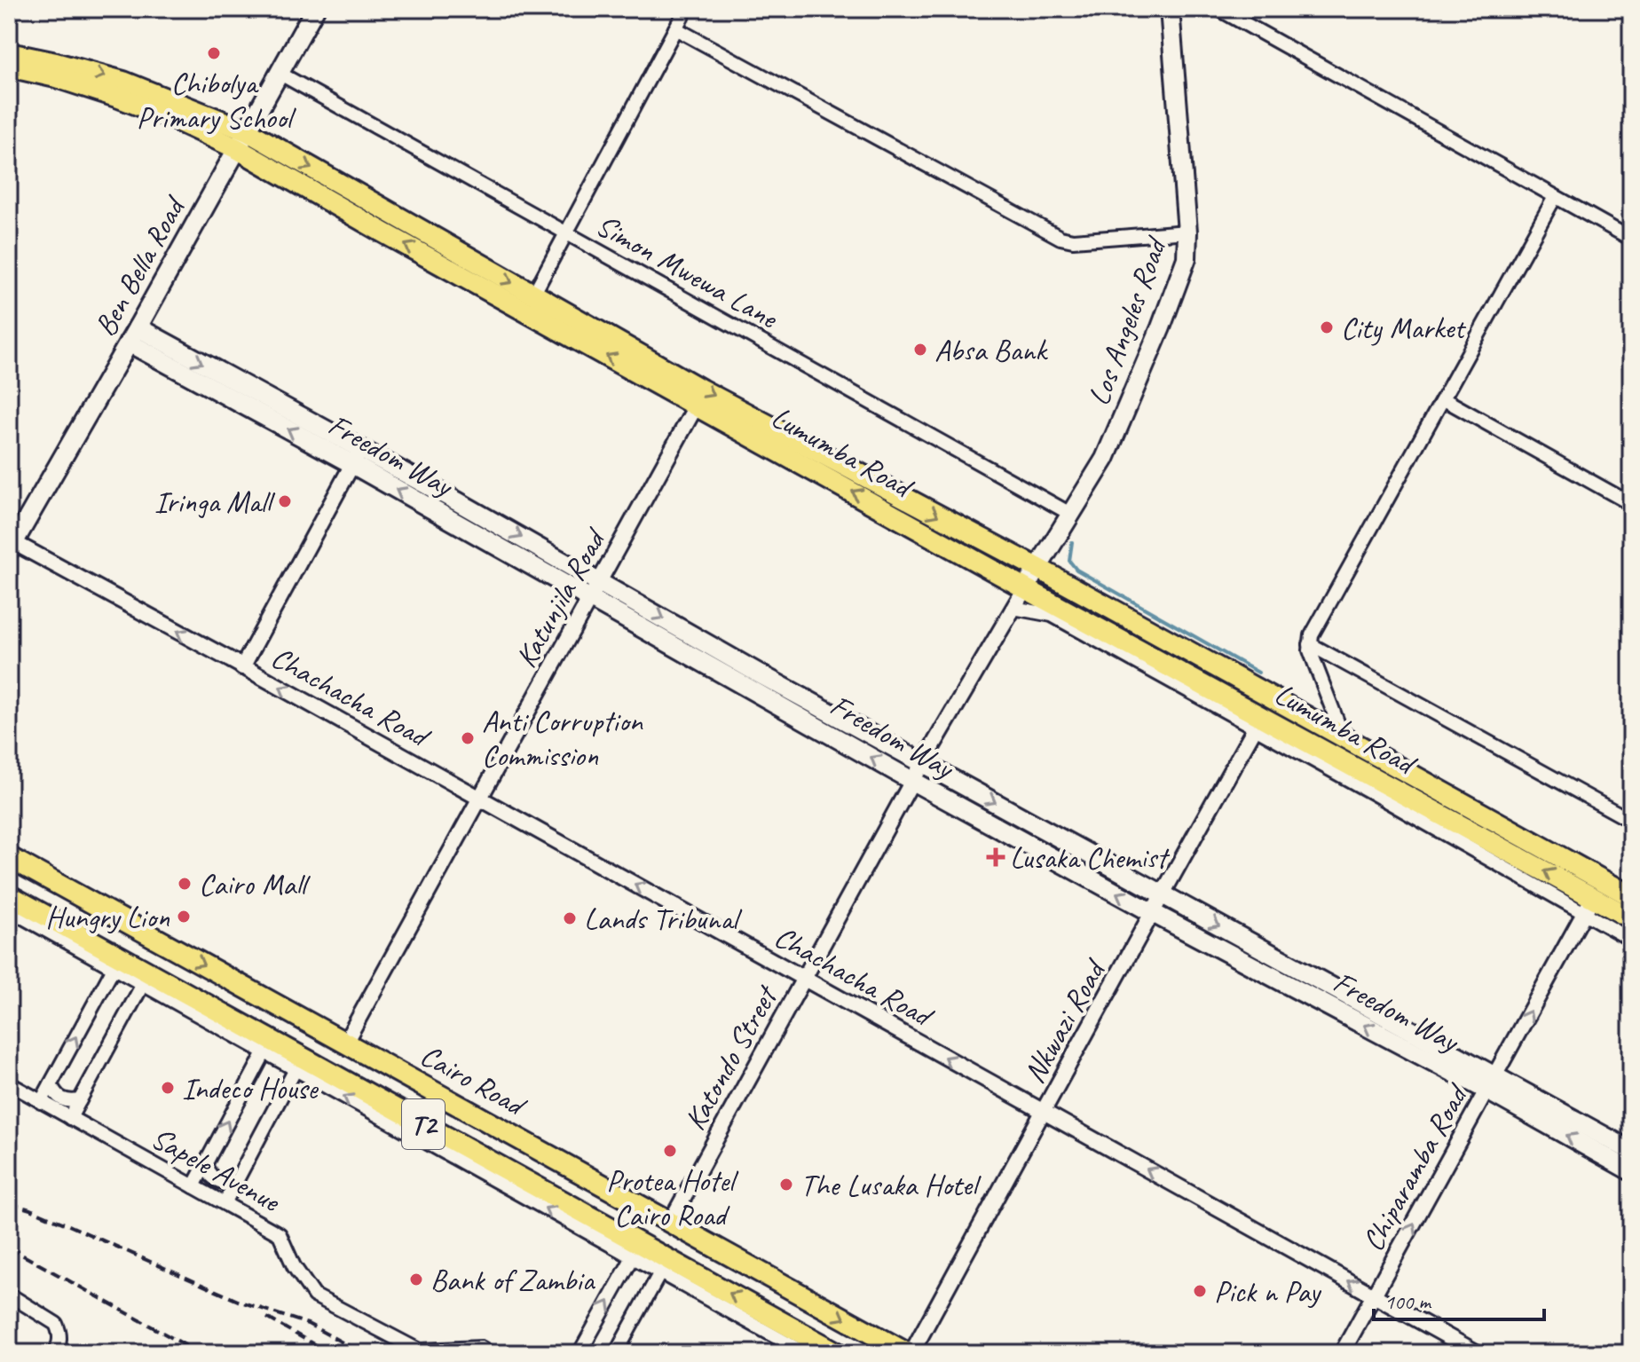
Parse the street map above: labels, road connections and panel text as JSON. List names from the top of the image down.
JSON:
{
  "streets": {
    "main road": [
      "Ben Bella Road",
      "Los Angeles Road",
      "Lumumba Road",
      "Freedom Way",
      "Cairo Road",
      "T2"
    ],
    "street": [
      "Simon Mwewa Lane",
      "Katunjila Road",
      "Chachacha Road",
      "Nkwazi Road",
      "Katondo Street",
      "Sapele Avenue",
      "Chiparamba Road"
    ]
  },
  "crossings": [
    ["Ben Bella Road", "Simon Mwewa Lane"],
    ["Ben Bella Road", "Lumumba Road"],
    ["Ben Bella Road", "Freedom Way"],
    ["Ben Bella Road", "Chachacha Road"],
    ["Simon Mwewa Lane", "Los Angeles Road"],
    ["Los Angeles Road", "Lumumba Road"],
    ["Los Angeles Road", "Katondo Street"],
    ["Lumumba Road", "Katunjila Road"],
    ["Lumumba Road", "Nkwazi Road"],
    ["Lumumba Road", "Katondo Street"],
    ["Lumumba Road", "Chiparamba Road"],
    ["Freedom Way", "Katunjila Road"],
    ["Freedom Way", "Nkwazi Road"],
    ["Freedom Way", "Katondo Street"],
    ["Freedom Way", "Chiparamba Road"],
    ["Katunjila Road", "Chachacha Road"],
    ["Katunjila Road", "Cairo Road"],
    ["Chachacha Road", "Nkwazi Road"],
    ["Chachacha Road", "Katondo Street"],
    ["Chachacha Road", "Chiparamba Road"],
    ["Nkwazi Road", "Cairo Road"],
    ["Katondo Street", "Cairo Road"]
  ],
  "one_way": ["Chachacha Road", "Chiparamba Road"],
  "places": {
    "other": [
      "Chibolya Primary School",
      "City Market",
      "Absa Bank",
      "Iringa Mall",
      "Anti Corruption Commission",
      "Cairo Mall",
      "Hungry Lion",
      "Lands Tribunal",
      "Indeco House",
      "Protea Hotel Cairo Road",
      "The Lusaka Hotel",
      "Bank of Zambia",
      "Pick n Pay"
    ],
    "health": ["Lusaka Chemist"]
  },
  "scale_bar": "100 m"
}
